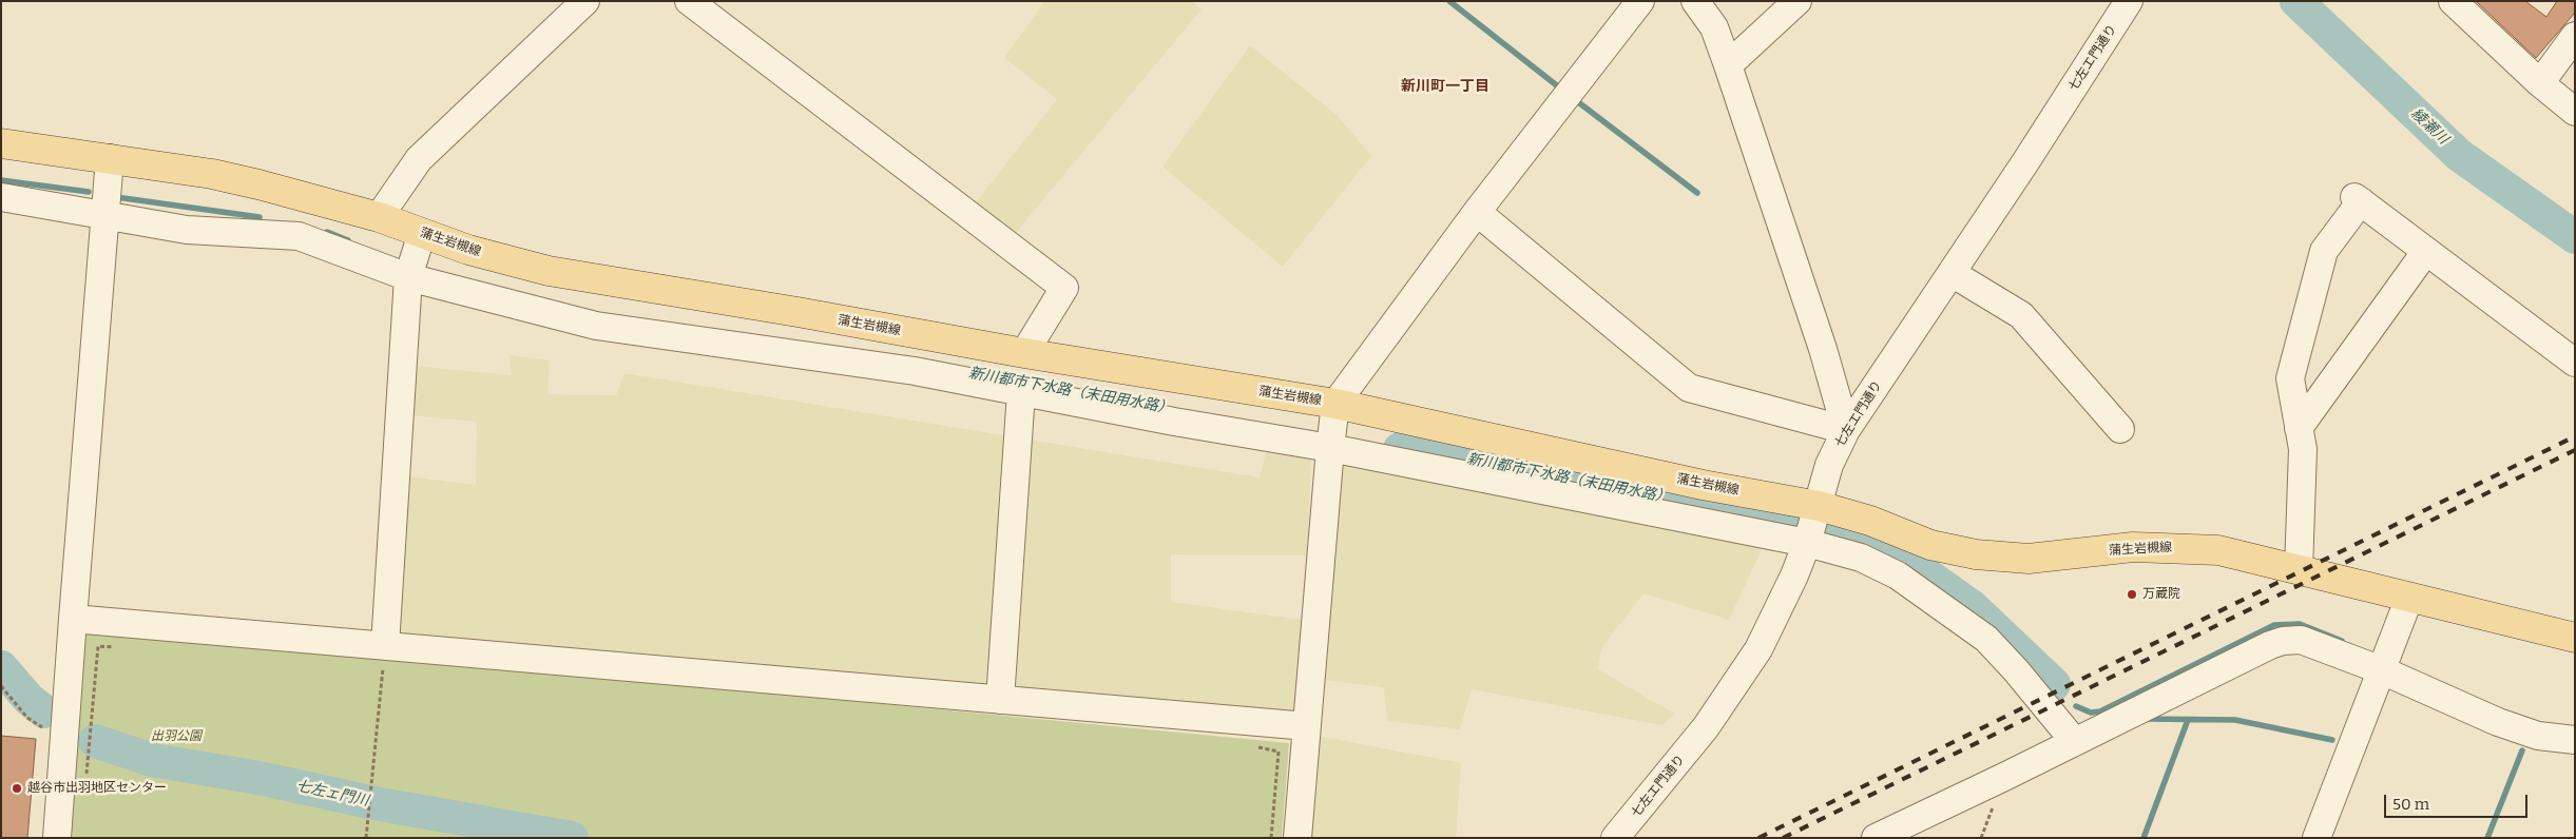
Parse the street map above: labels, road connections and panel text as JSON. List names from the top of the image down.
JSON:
{
  "streets": {
    "main road": ["蒲生岩槻線"],
    "street": ["七左エ門通り"]
  },
  "crossings": [
    ["七左エ門通り", "蒲生岩槻線"]
  ],
  "districts": ["新川町一丁目"],
  "water": ["綾瀬川", "新川都市下水路（末田用水路）", "七左ェ門川"],
  "parks": ["出羽公園"],
  "places": ["万蔵院", "越谷市出羽地区センター"],
  "scale_bar": "50 m"
}
